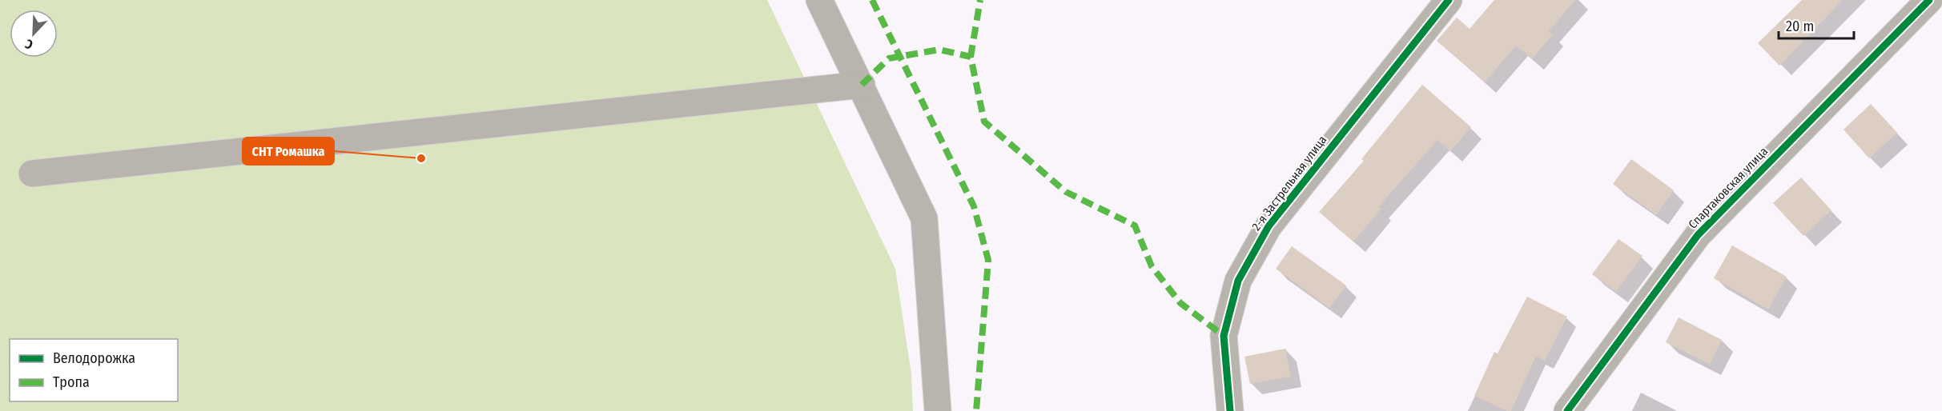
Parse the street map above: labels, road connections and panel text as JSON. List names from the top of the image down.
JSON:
{
  "streets": {
    "street": ["2-я Застрельная улица", "Спартаковская улица"]
  },
  "places": ["СНТ Ромашка"],
  "legend": ["Велодорожка", "Тропа"],
  "scale_bar": "20 m",
  "north": "bottom left"
}
